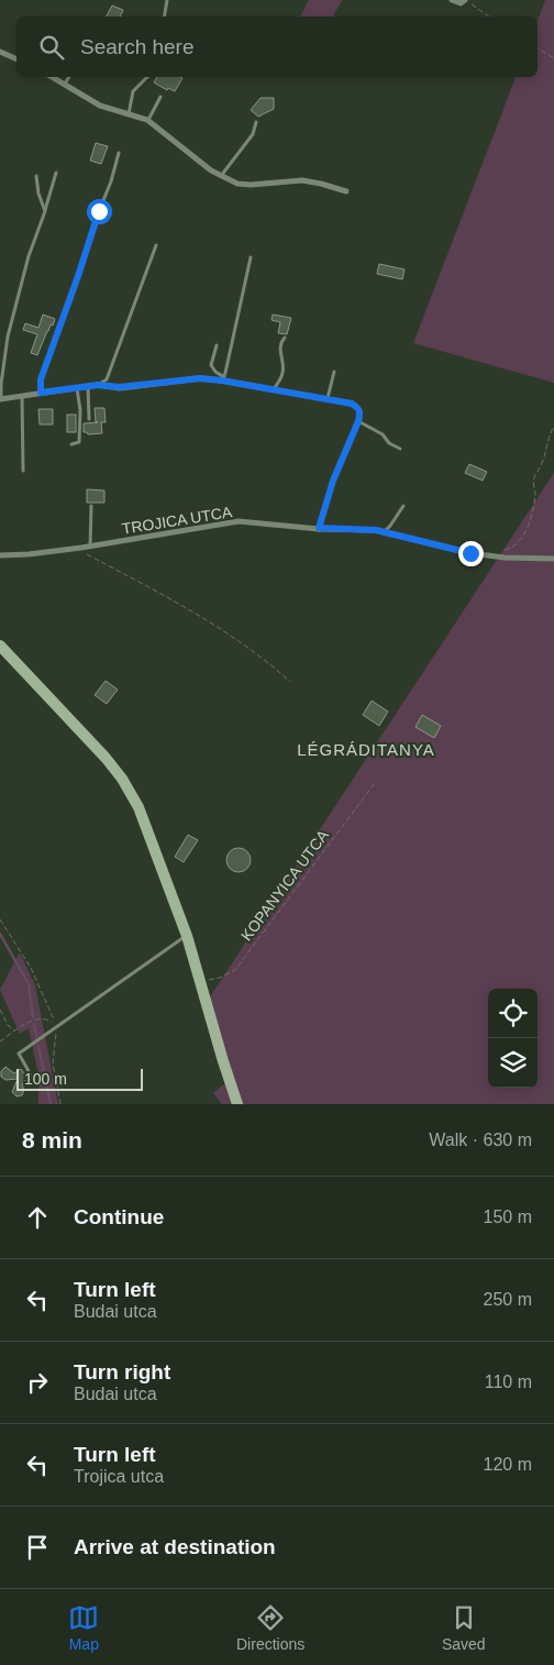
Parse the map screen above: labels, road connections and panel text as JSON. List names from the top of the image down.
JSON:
{
  "streets": {
    "street": ["TROJICA UTCA"],
    "path": ["KOPANYICA UTCA"]
  },
  "districts": ["LÉGRÁDITANYA"],
  "scale_bar": "100 m",
  "page": {
    "search": "Search here",
    "scale": "100 m",
    "heading": ["8 min", "Walk · 630 m"],
    "list": [
      ["Continue", "150 m"],
      ["Turn left", "Budai utca", "250 m"],
      ["Turn right", "Budai utca", "110 m"],
      ["Turn left", "Trojica utca", "120 m"],
      "Arrive at destination"
    ],
    "nav": ["Map", "Directions", "Saved"]
  }
}
